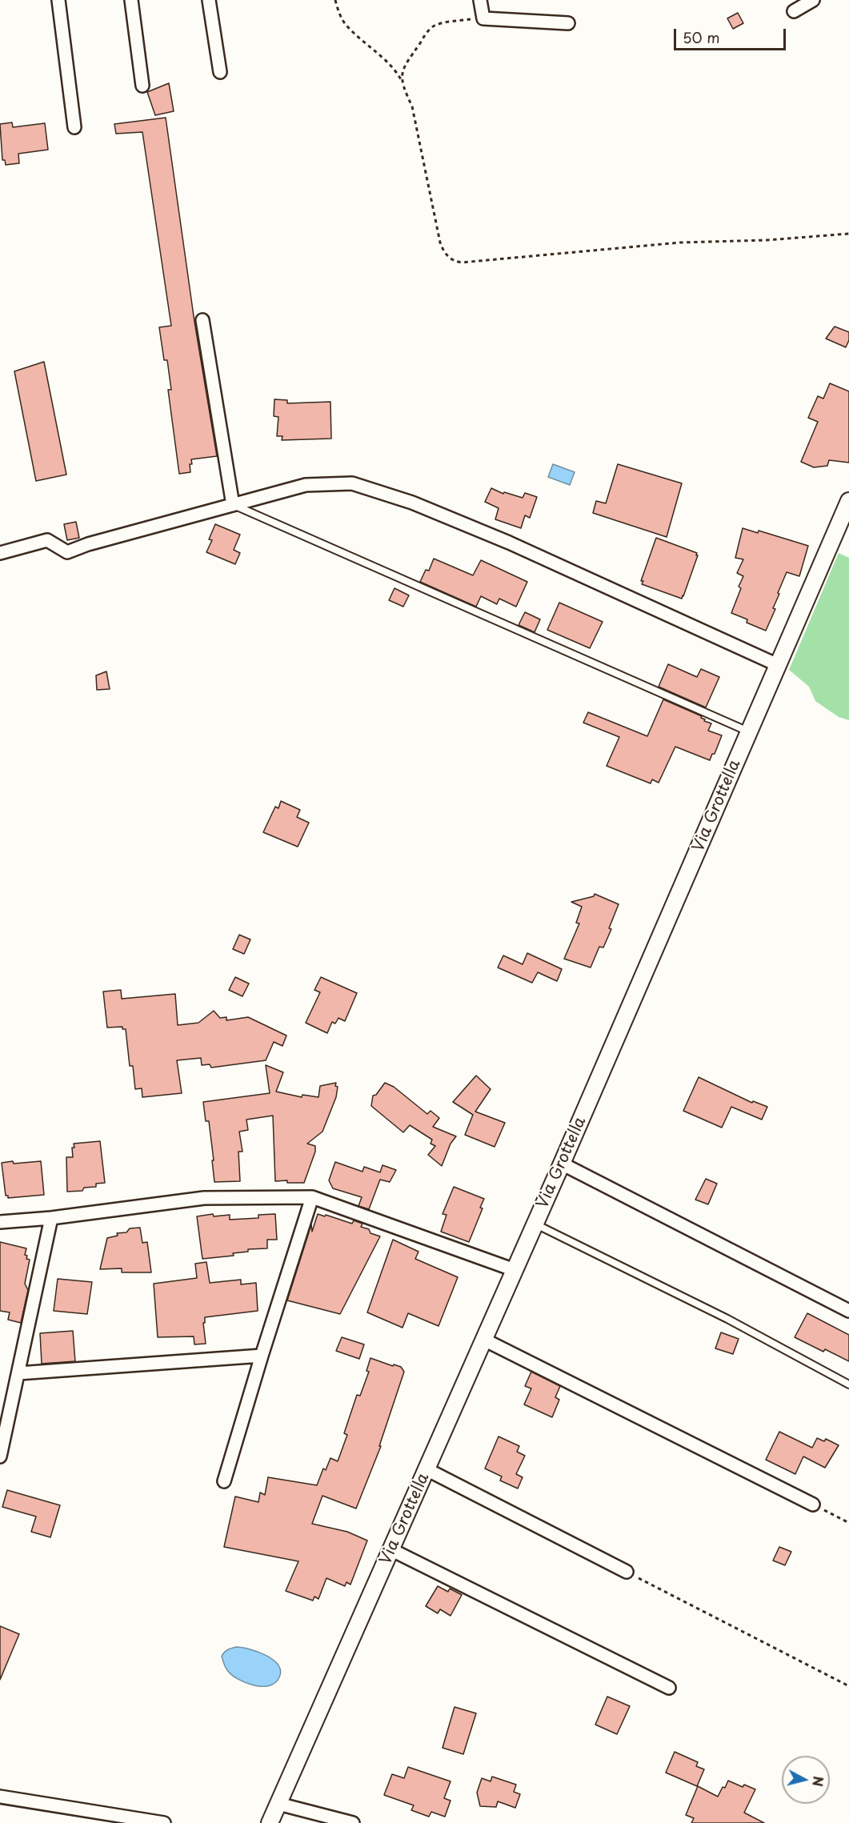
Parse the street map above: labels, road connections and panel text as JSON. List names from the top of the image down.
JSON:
{
  "streets": {
    "street": ["Via Grottella"]
  },
  "scale_bar": "50 m",
  "north": "right"
}
